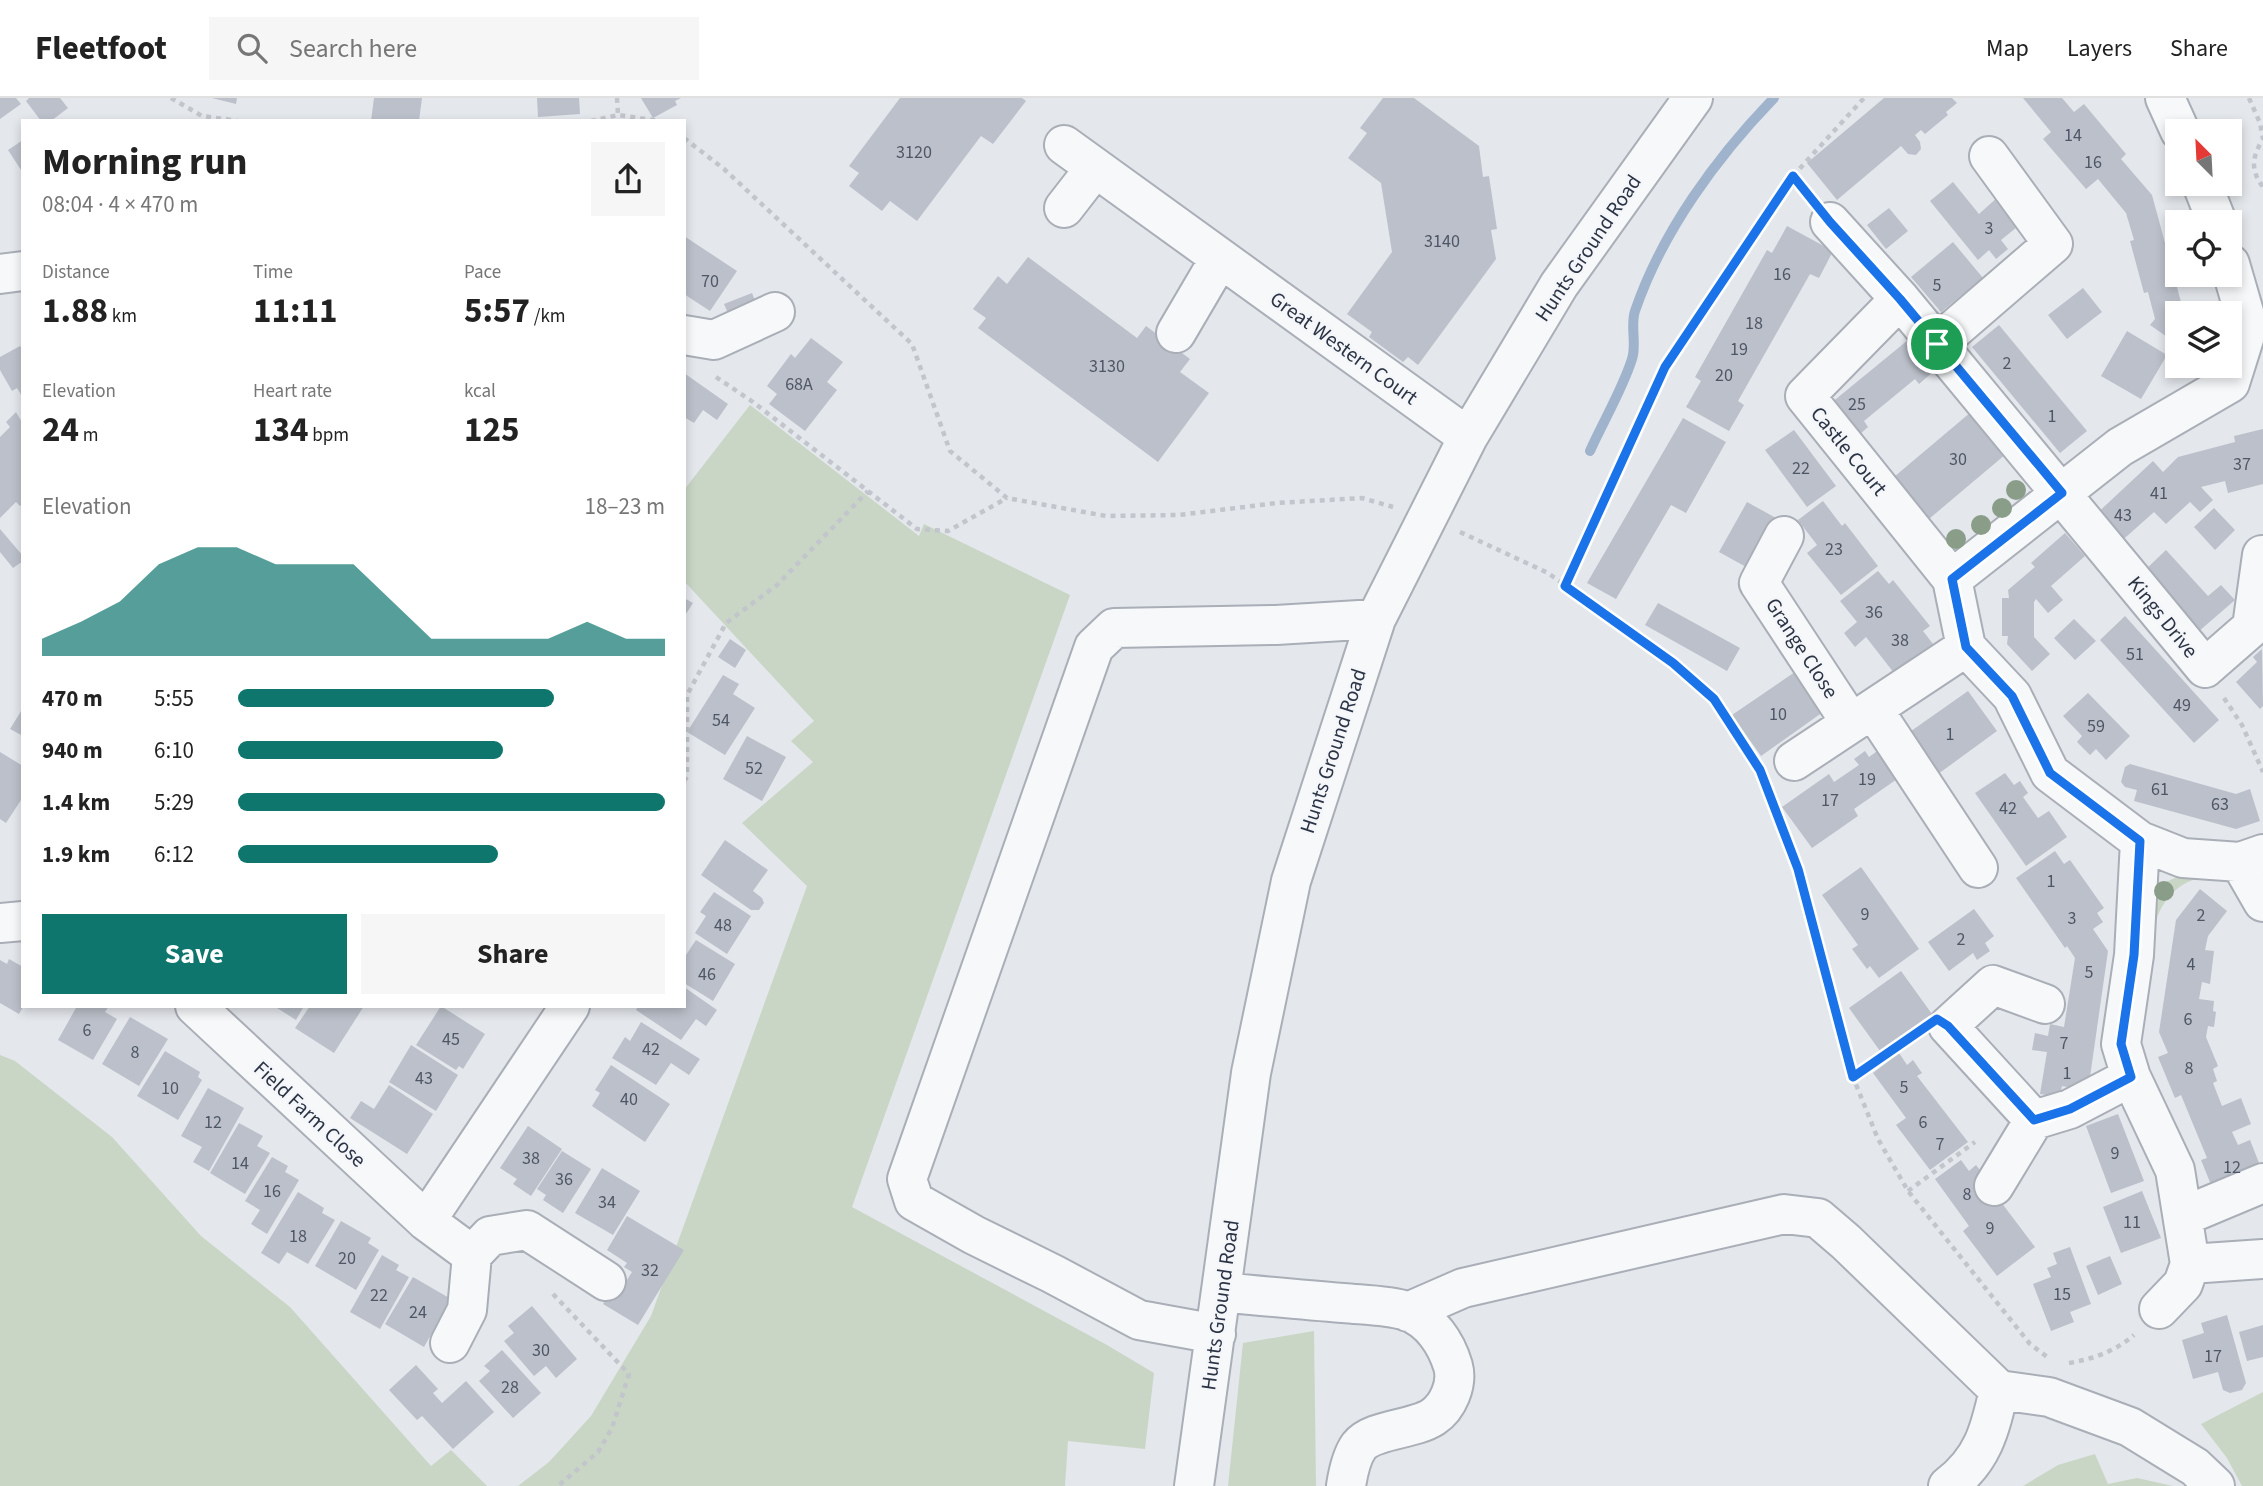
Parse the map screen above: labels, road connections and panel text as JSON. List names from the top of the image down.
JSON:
{
  "streets": {
    "street": [
      "Hunts Ground Road",
      "Great Western Court",
      "Castle Court",
      "Kings Drive",
      "Grange Close",
      "Field Farm Close"
    ]
  },
  "crossings": [
    ["Hunts Ground Road", "Great Western Court"]
  ],
  "house_numbers": [
    "14",
    "3120",
    "16",
    "3",
    "3140",
    "16",
    "70",
    "5",
    "18",
    "19",
    "2",
    "3130",
    "20",
    "68A",
    "25",
    "1",
    "30",
    "37",
    "22",
    "41",
    "43",
    "23",
    "36",
    "38",
    "51",
    "49",
    "10",
    "54",
    "59",
    "1",
    "52",
    "19",
    "61",
    "17",
    "63",
    "42",
    "1",
    "9",
    "2",
    "3",
    "48",
    "2",
    "4",
    "5",
    "46",
    "6",
    "6",
    "45",
    "7",
    "42",
    "8",
    "8",
    "1",
    "43",
    "5",
    "10",
    "40",
    "12",
    "6",
    "7",
    "9",
    "38",
    "14",
    "12",
    "36",
    "16",
    "8",
    "34",
    "11",
    "9",
    "18",
    "20",
    "32",
    "15",
    "22",
    "24",
    "30",
    "17",
    "28"
  ],
  "north": "top left",
  "page": {
    "header": "Fleetfoot",
    "search": "Search here",
    "nav": ["Map", "Layers", "Share"],
    "heading": ["Morning run", "08:04 · 4 × 470 m"],
    "stats": [
      ["Distance", "1.88 km"],
      ["Time", "11:11"],
      ["Pace", "5:57 /km"],
      ["Elevation", "24 m"],
      ["Heart rate", "134 bpm"],
      ["kcal", "125"]
    ],
    "chart": ["Elevation", "18–23 m"],
    "list": [
      {
        "name": "470 m",
        "note": "5:55"
      },
      {
        "name": "940 m",
        "note": "6:10"
      },
      {
        "name": "1.4 km",
        "note": "5:29"
      },
      {
        "name": "1.9 km",
        "note": "6:12"
      }
    ],
    "buttons": ["Save", "Share"]
  }
}
